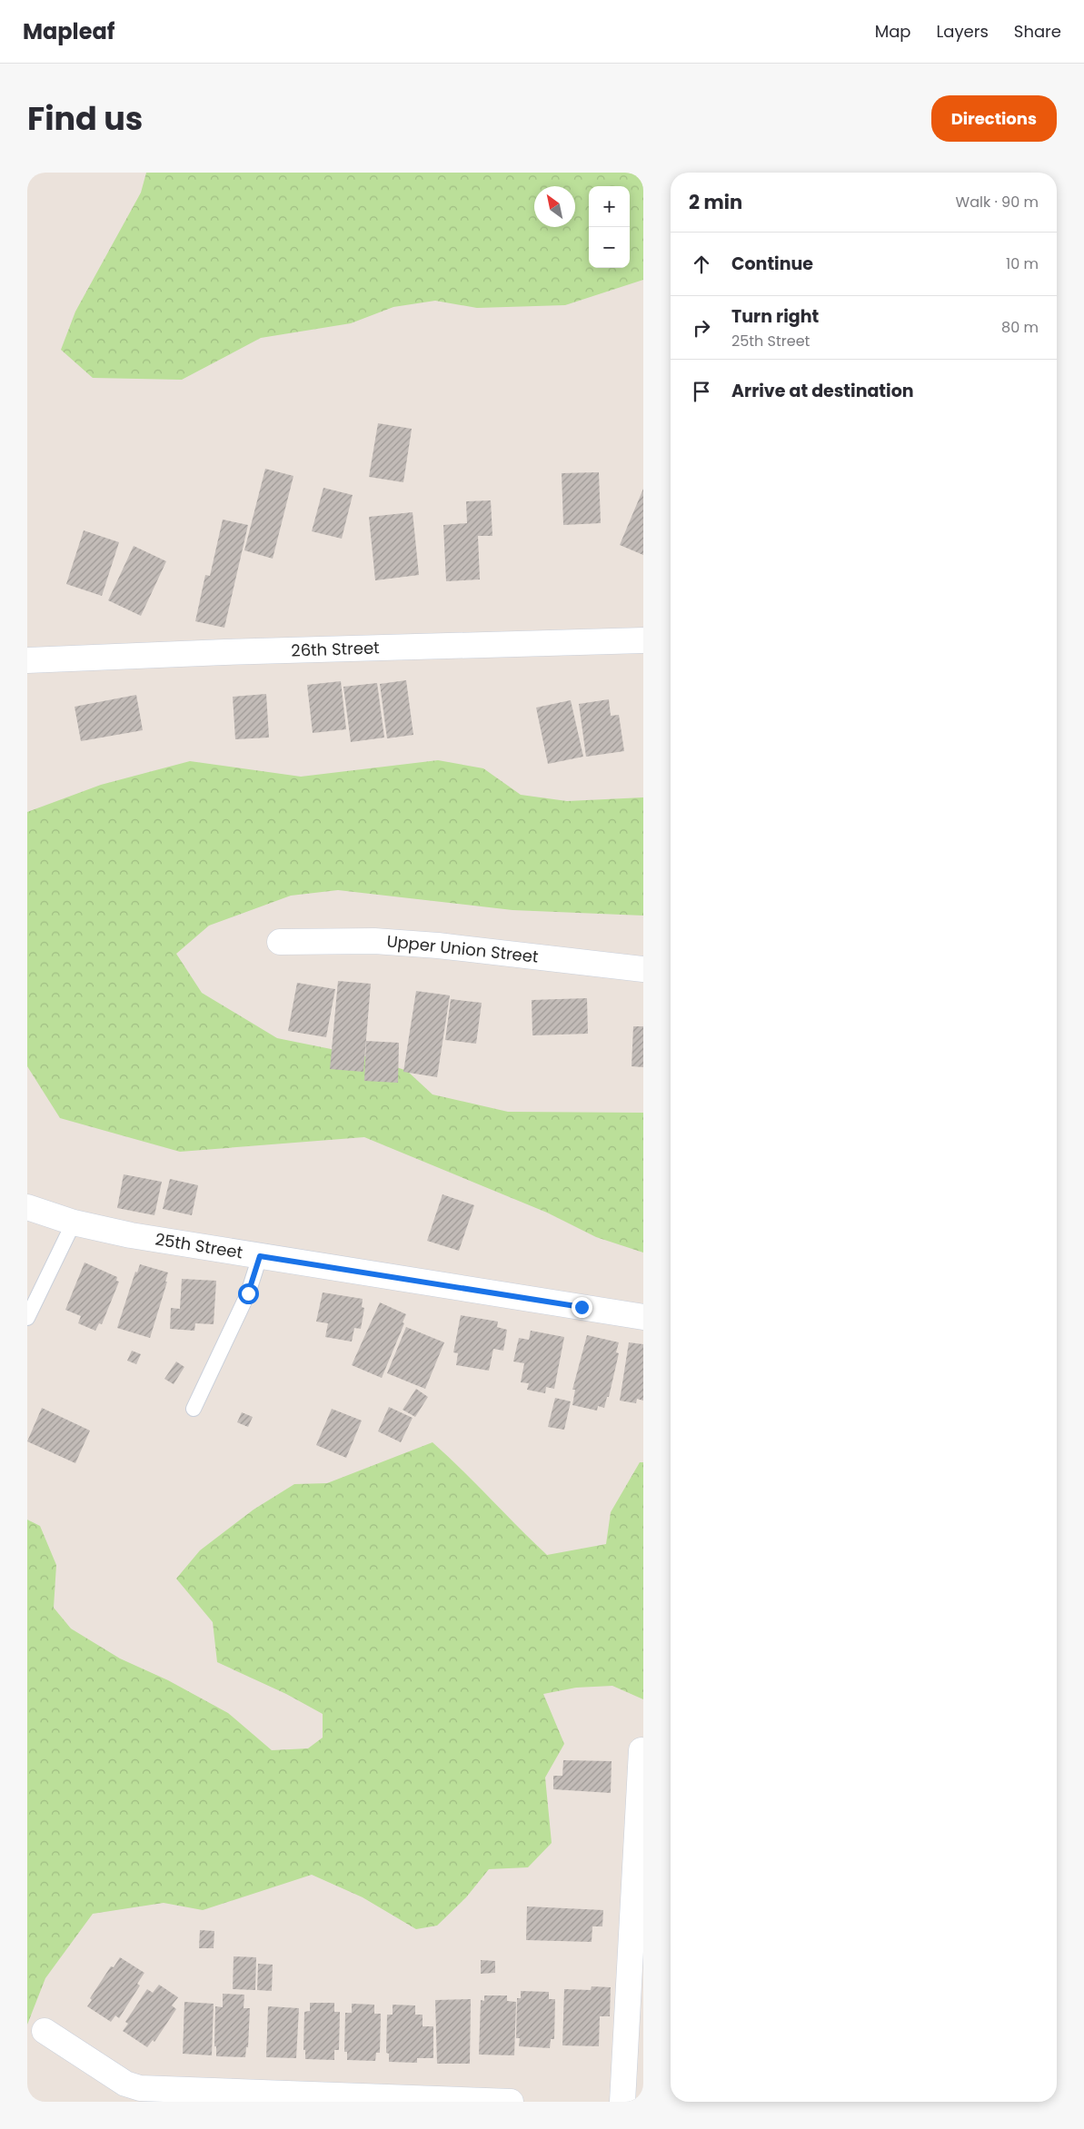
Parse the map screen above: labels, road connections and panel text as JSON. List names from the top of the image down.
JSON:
{
  "streets": {
    "street": ["26th Street", "Upper Union Street", "25th Street"]
  },
  "north": "top left",
  "page": {
    "header": "Mapleaf",
    "nav": ["Map", "Layers", "Share"],
    "title": "Find us",
    "buttons": "Directions",
    "heading": ["2 min", "Walk · 90 m"],
    "map_buttons": ["+", "−"],
    "list": [
      ["Continue", "10 m"],
      ["Turn right", "25th Street", "80 m"],
      "Arrive at destination"
    ]
  }
}
